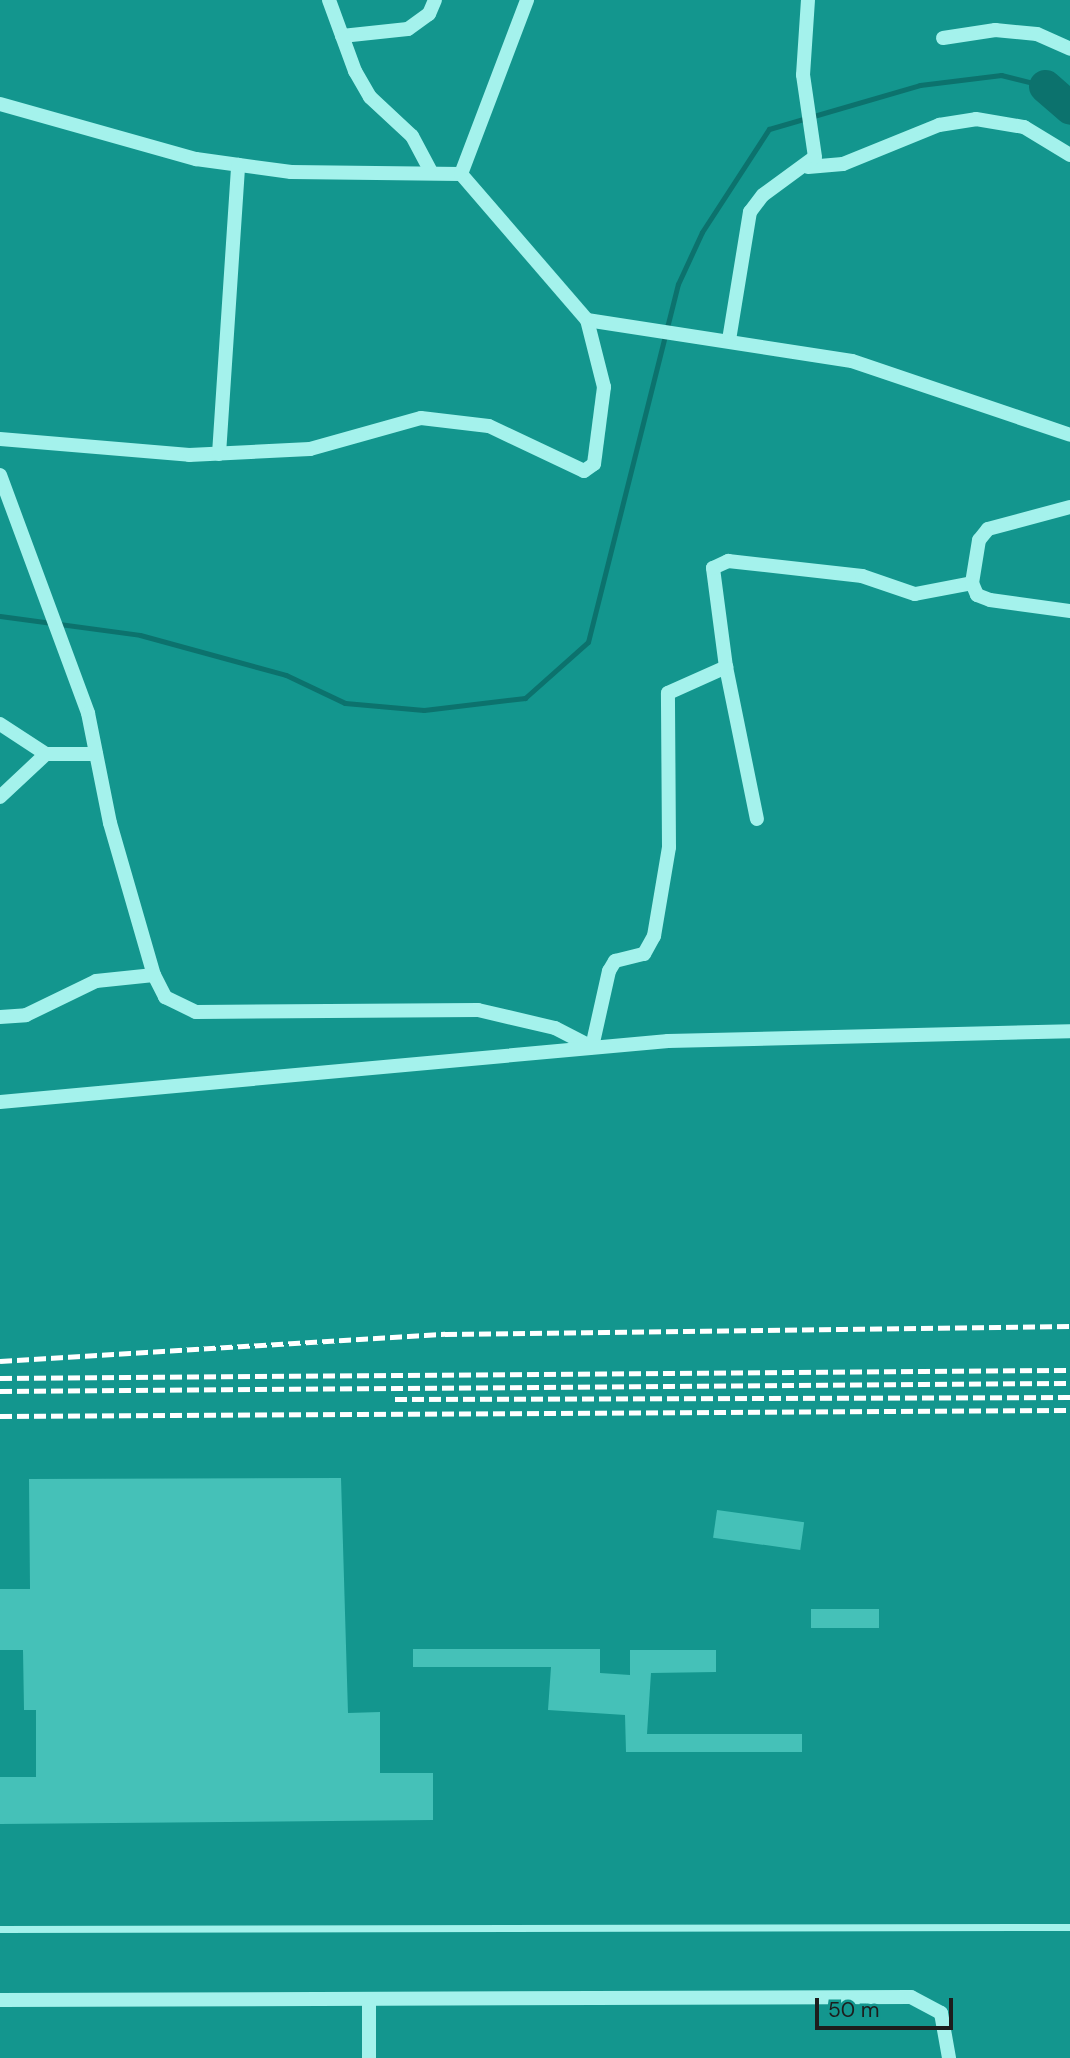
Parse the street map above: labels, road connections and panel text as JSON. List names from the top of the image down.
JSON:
{
  "scale_bar": "50 m"
}
